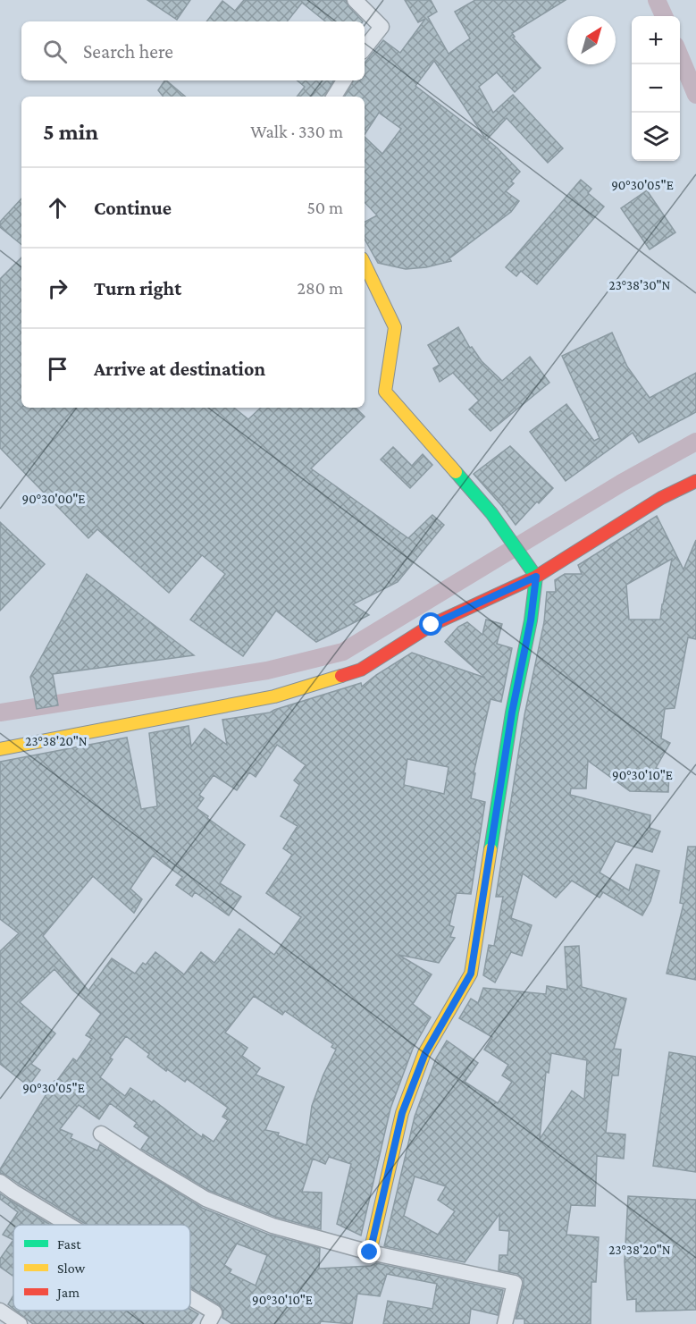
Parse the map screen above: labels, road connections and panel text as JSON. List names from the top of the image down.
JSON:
{
  "legend": ["Fast", "Slow", "Jam"],
  "north": "top right",
  "page": {
    "map_buttons": ["+", "−"],
    "search": "Search here",
    "heading": ["5 min", "Walk · 330 m"],
    "list": [
      ["Continue", "50 m"],
      ["Turn right", "280 m"],
      "Arrive at destination"
    ]
  },
  "coordinates": [
    "90°30'05\"E",
    "23°38'30\"N",
    "90°30'00\"E",
    "23°38'20\"N",
    "90°30'10\"E"
  ]
}
